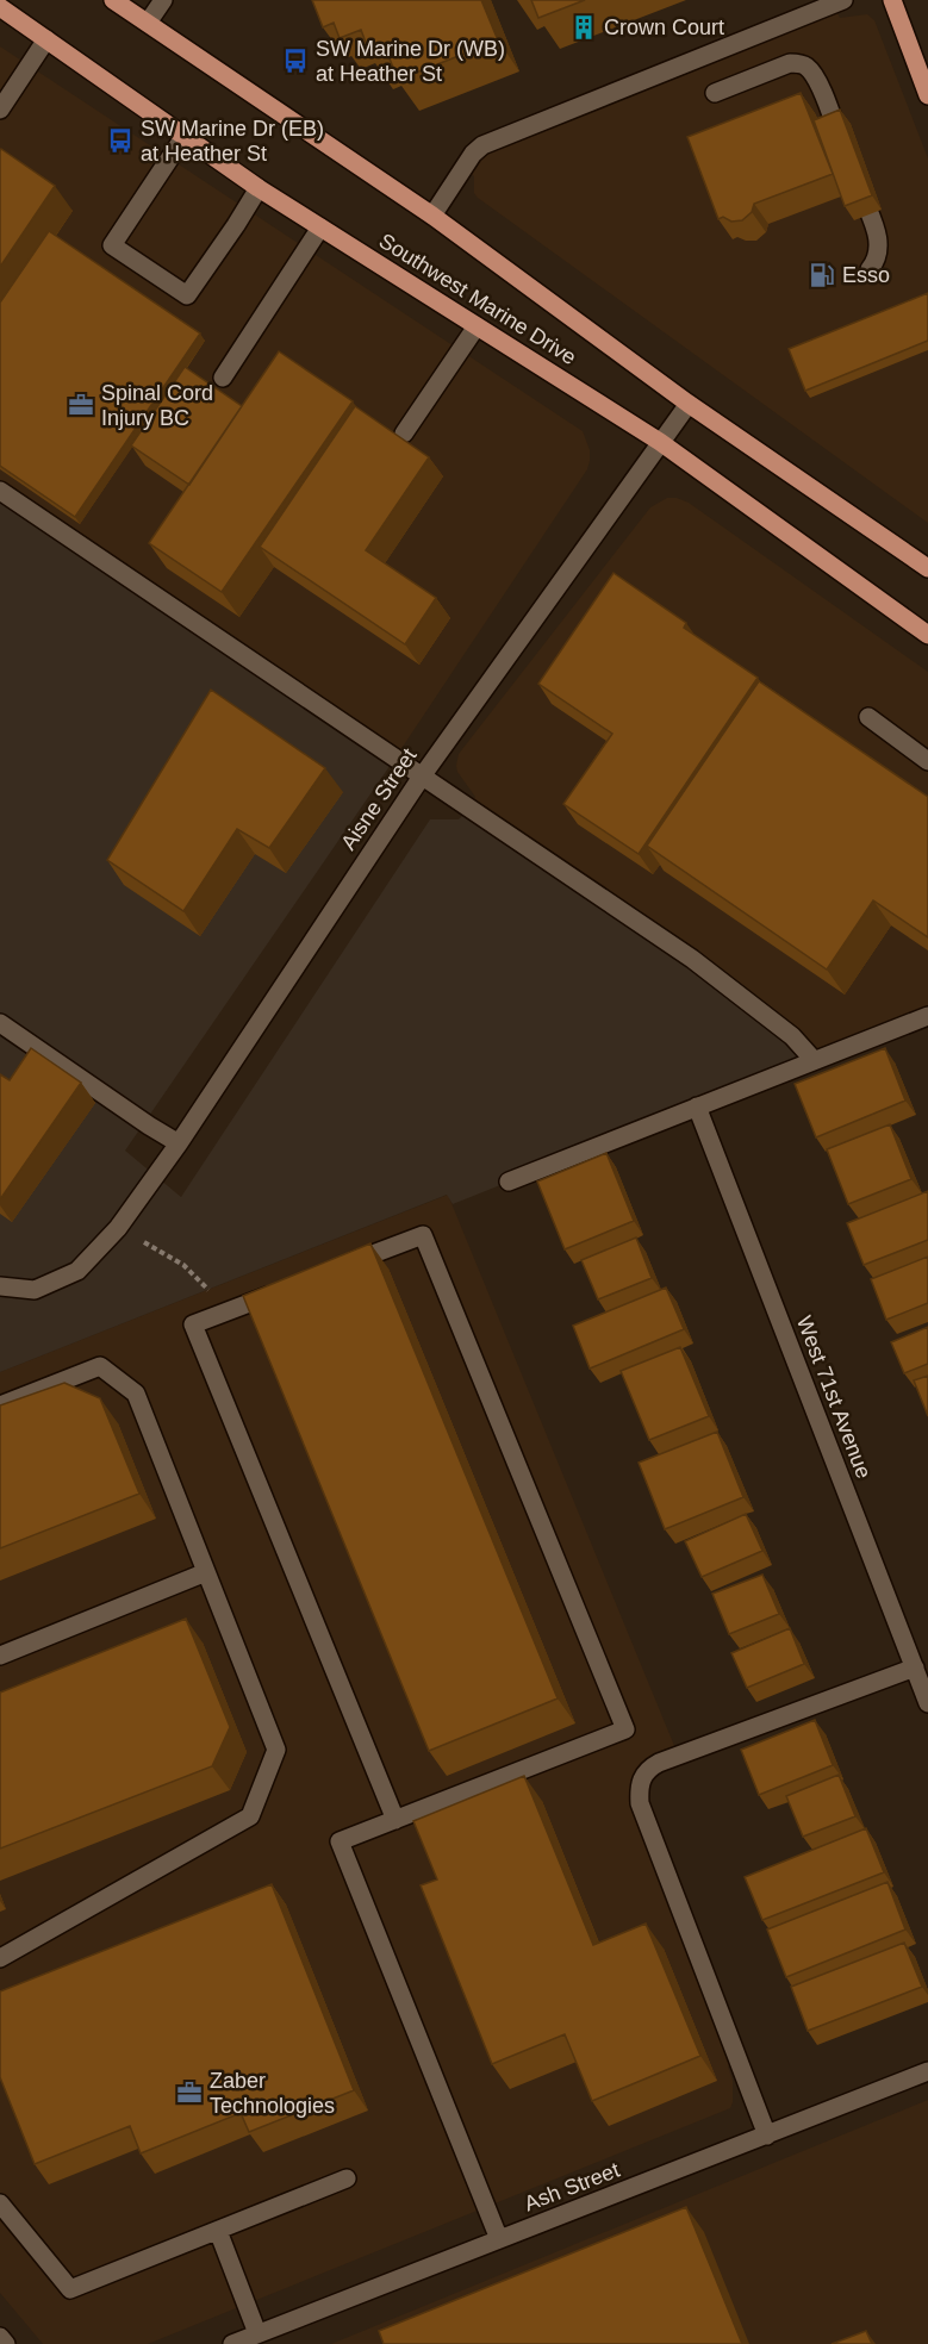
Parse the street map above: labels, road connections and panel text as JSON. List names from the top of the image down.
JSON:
{
  "streets": {
    "main road": ["Southwest Marine Drive"],
    "street": ["Aisne Street", "West 71st Avenue", "Ash Street"]
  },
  "crossings": [
    ["Southwest Marine Drive", "Aisne Street"]
  ],
  "places": {
    "building": ["Crown Court"],
    "bus stop": ["SW Marine Dr (WB) at Heather St", "SW Marine Dr (EB) at Heather St"],
    "fuel station": ["Esso"],
    "office": ["Spinal Cord Injury BC", "Zaber Technologies"]
  }
}
